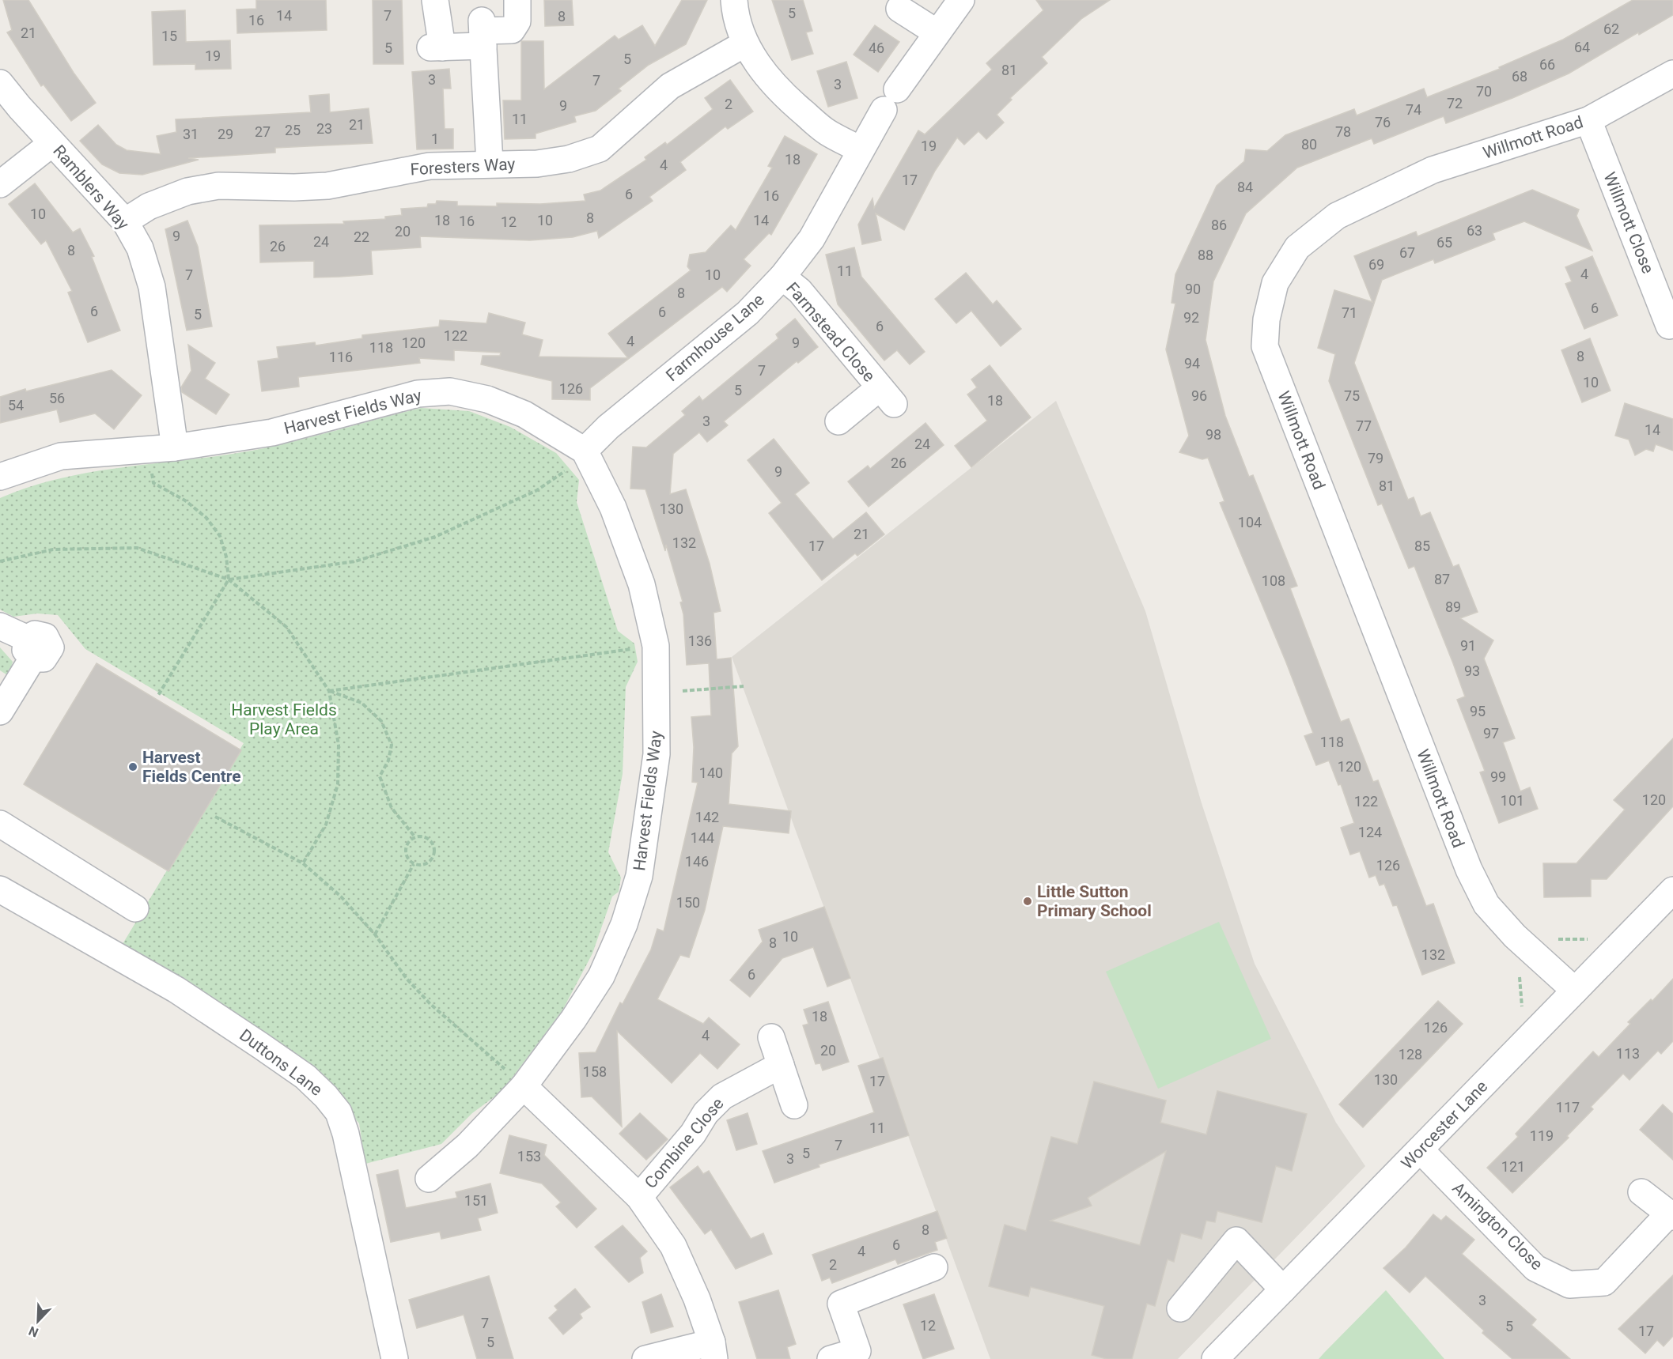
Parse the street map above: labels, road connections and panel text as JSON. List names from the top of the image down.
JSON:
{
  "streets": {
    "street": [
      "Willmott Road",
      "Foresters Way",
      "Ramblers Way",
      "Willmott Close",
      "Farmstead Close",
      "Farmhouse Lane",
      "Harvest Fields Way",
      "Duttons Lane",
      "Worcester Lane",
      "Combine Close",
      "Amington Close"
    ]
  },
  "crossings": [
    ["Willmott Road", "Willmott Close"],
    ["Willmott Road", "Worcester Lane"],
    ["Foresters Way", "Ramblers Way"],
    ["Ramblers Way", "Harvest Fields Way"],
    ["Farmstead Close", "Farmhouse Lane"],
    ["Farmhouse Lane", "Harvest Fields Way"],
    ["Worcester Lane", "Amington Close"]
  ],
  "parks": ["Harvest Fields Play Area"],
  "places": ["Harvest Fields Centre", "Little Sutton Primary School"],
  "house_numbers": [
    "5",
    "14",
    "7",
    "8",
    "16",
    "62",
    "21",
    "15",
    "64",
    "5",
    "46",
    "19",
    "5",
    "66",
    "81",
    "68",
    "3",
    "7",
    "3",
    "70",
    "72",
    "2",
    "9",
    "74",
    "11",
    "76",
    "21",
    "23",
    "25",
    "27",
    "78",
    "31",
    "29",
    "1",
    "80",
    "19",
    "18",
    "4",
    "17",
    "84",
    "6",
    "16",
    "10",
    "8",
    "18",
    "10",
    "14",
    "16",
    "12",
    "86",
    "63",
    "20",
    "9",
    "22",
    "24",
    "65",
    "26",
    "8",
    "67",
    "88",
    "69",
    "11",
    "4",
    "7",
    "10",
    "90",
    "8",
    "6",
    "6",
    "6",
    "71",
    "5",
    "92",
    "6",
    "122",
    "4",
    "120",
    "9",
    "118",
    "8",
    "116",
    "94",
    "7",
    "10",
    "126",
    "5",
    "96",
    "75",
    "56",
    "18",
    "54",
    "3",
    "77",
    "14",
    "98",
    "24",
    "79",
    "26",
    "9",
    "81",
    "130",
    "104",
    "21",
    "132",
    "17",
    "85",
    "87",
    "108",
    "89",
    "136",
    "91",
    "93",
    "95",
    "97",
    "118",
    "120",
    "140",
    "99",
    "120",
    "101",
    "122",
    "142",
    "124",
    "144",
    "146",
    "126",
    "150",
    "10",
    "8",
    "132",
    "6",
    "18",
    "126",
    "4",
    "20",
    "113",
    "128",
    "158",
    "130",
    "17",
    "117",
    "11",
    "119",
    "7",
    "5",
    "153",
    "3",
    "121",
    "151",
    "8",
    "6",
    "4",
    "2",
    "3",
    "7",
    "12",
    "5",
    "17",
    "5"
  ],
  "north": "bottom left"
}
